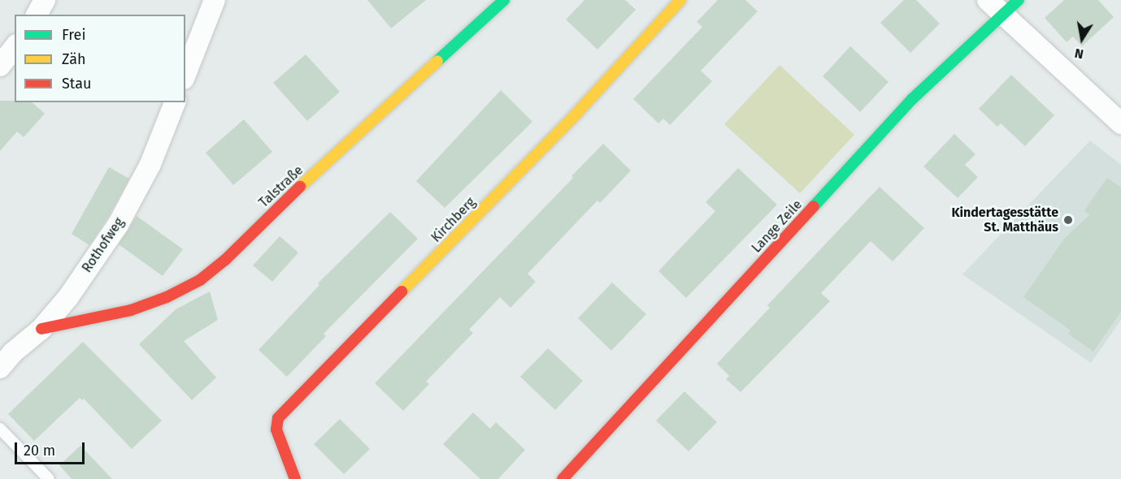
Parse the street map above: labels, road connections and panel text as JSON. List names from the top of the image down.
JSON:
{
  "streets": {
    "street": [
      "Talstraße",
      "Kirchberg",
      "Lange Zeile",
      "Rothofweg"
    ]
  },
  "crossings": [
    ["Talstraße", "Rothofweg"]
  ],
  "places": ["Kindertagesstätte St. Matthäus"],
  "legend": ["Frei", "Zäh", "Stau"],
  "scale_bar": "20 m",
  "north": "bottom"
}
